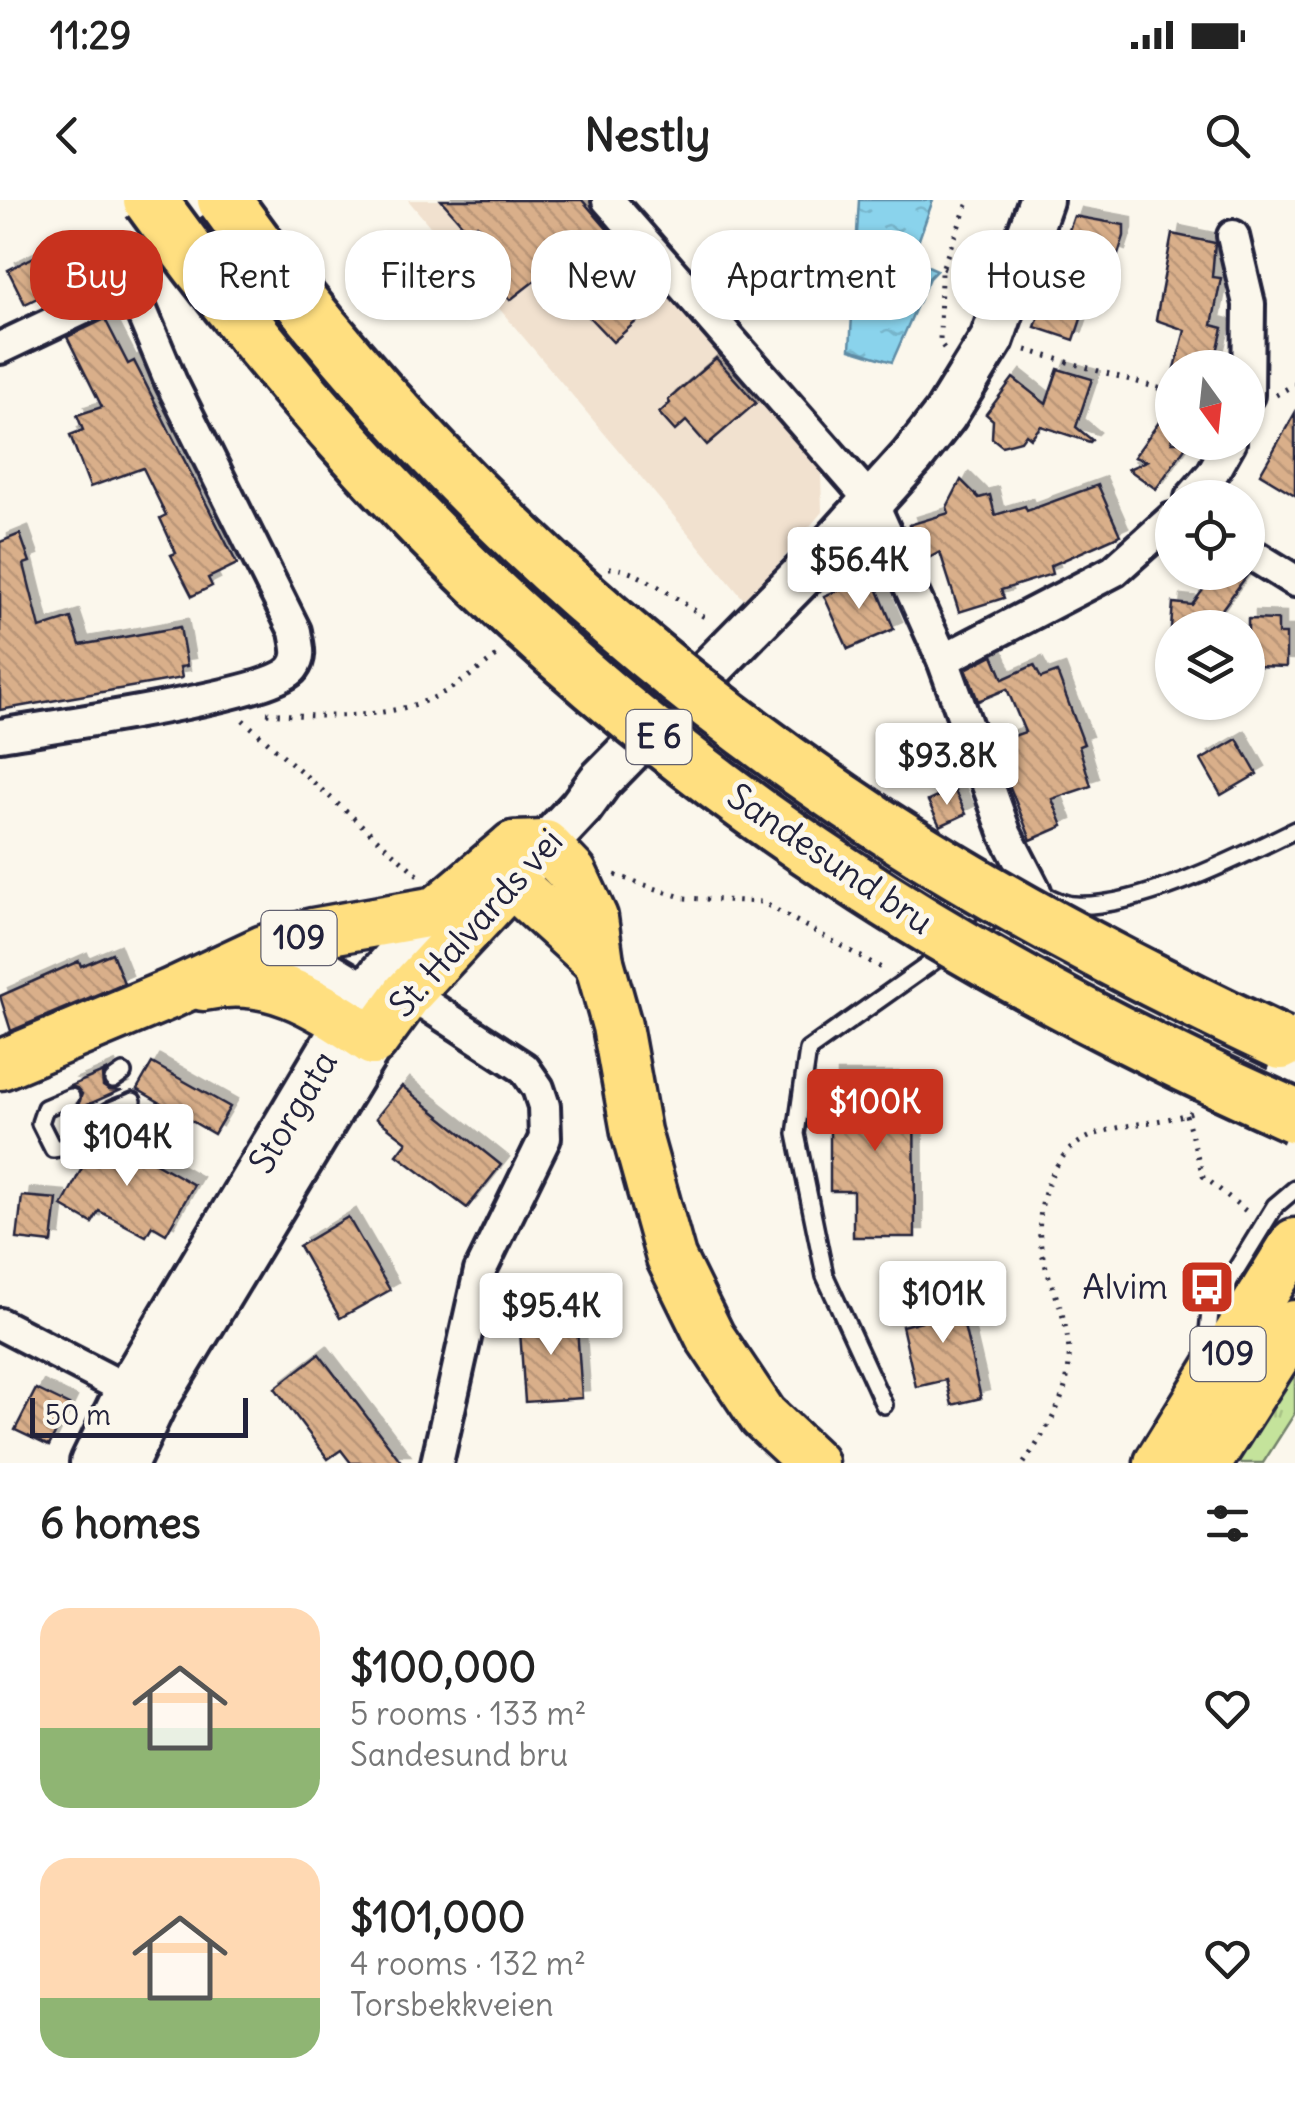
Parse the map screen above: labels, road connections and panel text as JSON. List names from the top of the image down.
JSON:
{
  "streets": {
    "highway": ["E 6", "Sandesund bru"],
    "main road": ["St. Halvards vei", "109", "Storgata"]
  },
  "crossings": [
    ["St. Halvards vei", "Storgata"]
  ],
  "places": {
    "bus stop": ["Alvim"]
  },
  "scale_bar": "50 m",
  "north": "bottom",
  "page": {
    "status": "11:29",
    "header": "Nestly",
    "chip": [
      "Buy",
      "Rent",
      "Filters",
      "New",
      "Apartment",
      "House"
    ],
    "price": [
      "$56.4K",
      "$93.8K",
      "$100K",
      "$104K",
      "$101K",
      "$95.4K"
    ],
    "scale": "50 m",
    "heading": "6 homes",
    "list": [
      {
        "name": "$100,000",
        "note": "5 rooms · 133 m² · Sandesund bru"
      },
      {
        "name": "$101,000",
        "note": "4 rooms · 132 m² · Torsbekkveien"
      }
    ]
  }
}
